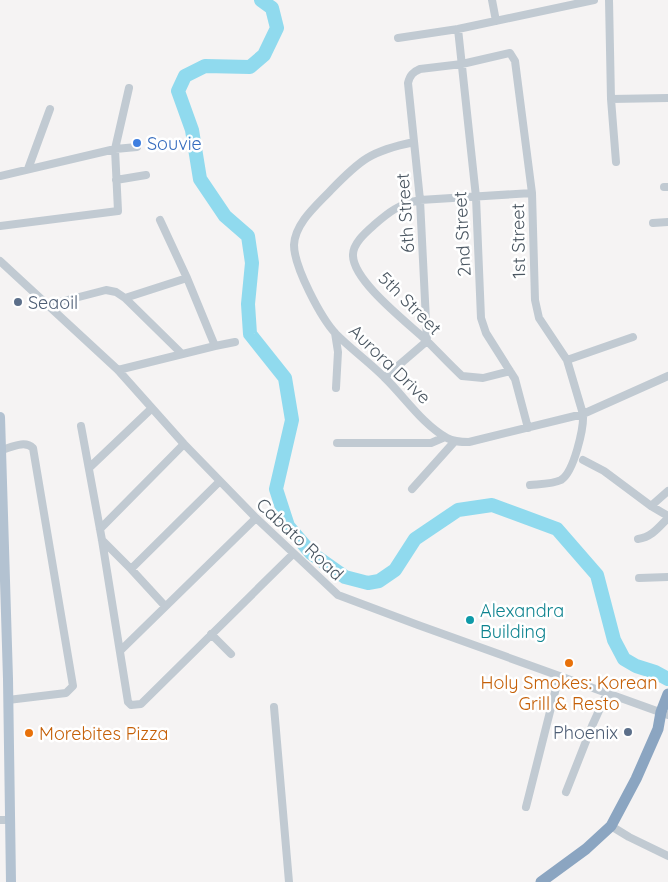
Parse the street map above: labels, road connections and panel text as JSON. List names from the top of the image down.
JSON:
{
  "streets": {
    "street": [
      "6th Street",
      "2nd Street",
      "1st Street",
      "5th Street",
      "Aurora Drive",
      "Cabato Road"
    ]
  },
  "crossings": [
    ["6th Street", "2nd Street"],
    ["6th Street", "1st Street"],
    ["6th Street", "5th Street"],
    ["6th Street", "Aurora Drive"],
    ["2nd Street", "1st Street"],
    ["2nd Street", "5th Street"],
    ["2nd Street", "Aurora Drive"],
    ["1st Street", "Aurora Drive"]
  ],
  "places": [
    "Souvie",
    "Seaoil",
    "Alexandra Building",
    "Holy Smokes: Korean Grill & Resto",
    "Phoenix",
    "Morebites Pizza"
  ]
}
